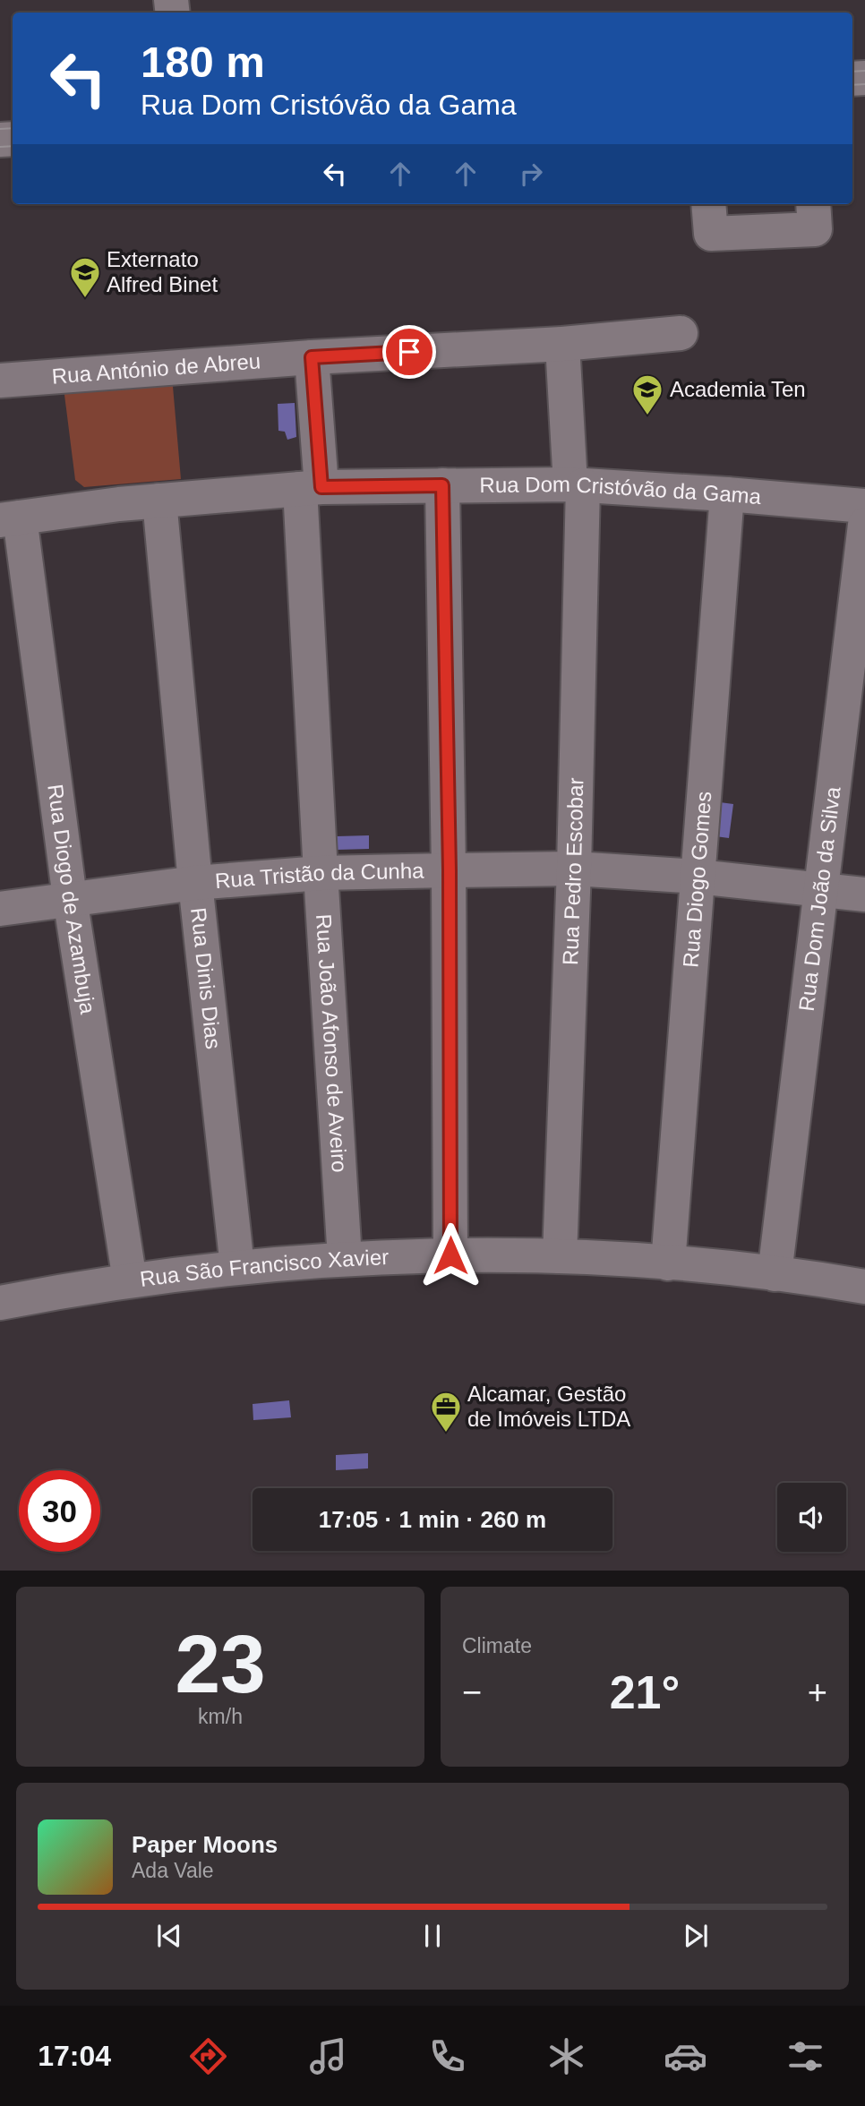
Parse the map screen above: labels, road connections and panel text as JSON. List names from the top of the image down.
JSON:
{
  "streets": {
    "street": [
      "Rua António de Abreu",
      "Rua Dom Cristóvão da Gama",
      "Rua Pedro Escobar",
      "Rua Tristão da Cunha",
      "Rua Diogo Gomes",
      "Rua Diogo de Azambuja",
      "Rua Dom João da Silva",
      "Rua Dinis Dias",
      "Rua João Afonso de Aveiro",
      "Rua São Francisco Xavier"
    ]
  },
  "crossings": [
    ["Rua António de Abreu", "Rua Pedro Escobar"],
    ["Rua Dom Cristóvão da Gama", "Rua Pedro Escobar"],
    ["Rua Dom Cristóvão da Gama", "Rua Diogo Gomes"],
    ["Rua Dom Cristóvão da Gama", "Rua Diogo de Azambuja"],
    ["Rua Dom Cristóvão da Gama", "Rua Dinis Dias"],
    ["Rua Dom Cristóvão da Gama", "Rua João Afonso de Aveiro"],
    ["Rua Pedro Escobar", "Rua Tristão da Cunha"],
    ["Rua Pedro Escobar", "Rua São Francisco Xavier"],
    ["Rua Tristão da Cunha", "Rua Diogo Gomes"],
    ["Rua Tristão da Cunha", "Rua Diogo de Azambuja"],
    ["Rua Tristão da Cunha", "Rua Dom João da Silva"],
    ["Rua Tristão da Cunha", "Rua Dinis Dias"],
    ["Rua Tristão da Cunha", "Rua João Afonso de Aveiro"],
    ["Rua Diogo Gomes", "Rua São Francisco Xavier"],
    ["Rua Diogo de Azambuja", "Rua São Francisco Xavier"],
    ["Rua Dom João da Silva", "Rua São Francisco Xavier"],
    ["Rua Dinis Dias", "Rua São Francisco Xavier"],
    ["Rua João Afonso de Aveiro", "Rua São Francisco Xavier"]
  ],
  "places": {
    "school or university": ["Externato Alfred Binet", "Academia Ten"],
    "office": ["Alcamar, Gestão de Imóveis LTDA"]
  },
  "page": {
    "turn": ["180 m", "Rua Dom Cristóvão da Gama"],
    "limit": "30",
    "trip": "17:05 · 1 min · 260 m",
    "tile": [
      ["23", "km/h"],
      "Climate"
    ],
    "heat": ["−", "21°", "+"],
    "song": ["Paper Moons", "Ada Vale"],
    "tabs": "17:04"
  }
}
